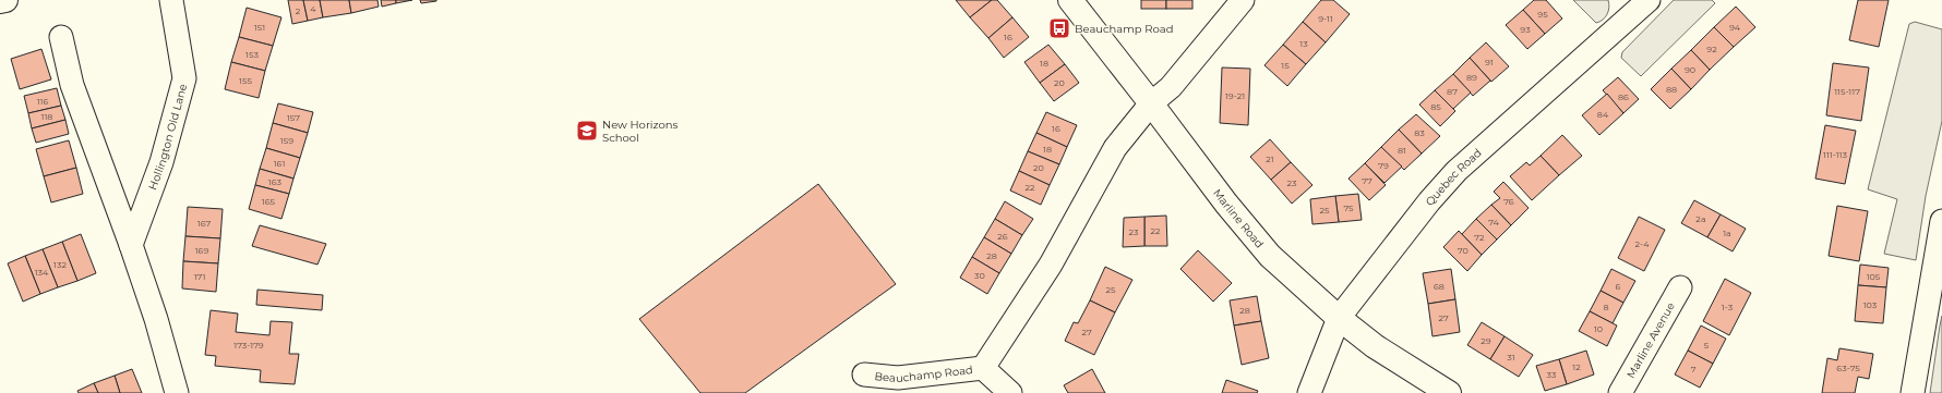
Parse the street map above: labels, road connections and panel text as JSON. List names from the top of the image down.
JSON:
{
  "streets": {
    "street": [
      "Hollington Old Lane",
      "Quebec Road",
      "Marline Road",
      "Marline Avenue",
      "Beauchamp Road"
    ]
  },
  "crossings": [
    ["Quebec Road", "Marline Road"],
    ["Marline Road", "Beauchamp Road"]
  ],
  "places": {
    "bus stop": ["Beauchamp Road"],
    "school or university": ["New Horizons School"]
  },
  "house_numbers": [
    "4",
    "2",
    "95",
    "9-11",
    "151",
    "94",
    "93",
    "16",
    "13",
    "92",
    "153",
    "91",
    "18",
    "15",
    "90",
    "89",
    "155",
    "20",
    "88",
    "87",
    "115-117",
    "19-21",
    "86",
    "116",
    "85",
    "84",
    "118",
    "157",
    "16",
    "83",
    "159",
    "18",
    "81",
    "111-113",
    "21",
    "161",
    "79",
    "20",
    "77",
    "163",
    "23",
    "22",
    "165",
    "76",
    "75",
    "25",
    "2a",
    "74",
    "167",
    "22",
    "23",
    "1a",
    "26",
    "72",
    "2-4",
    "169",
    "70",
    "28",
    "132",
    "134",
    "30",
    "171",
    "105",
    "68",
    "6",
    "25",
    "103",
    "8",
    "1-3",
    "28",
    "27",
    "10",
    "27",
    "29",
    "173-179",
    "5",
    "31",
    "12",
    "63-75",
    "7",
    "33"
  ]
}
